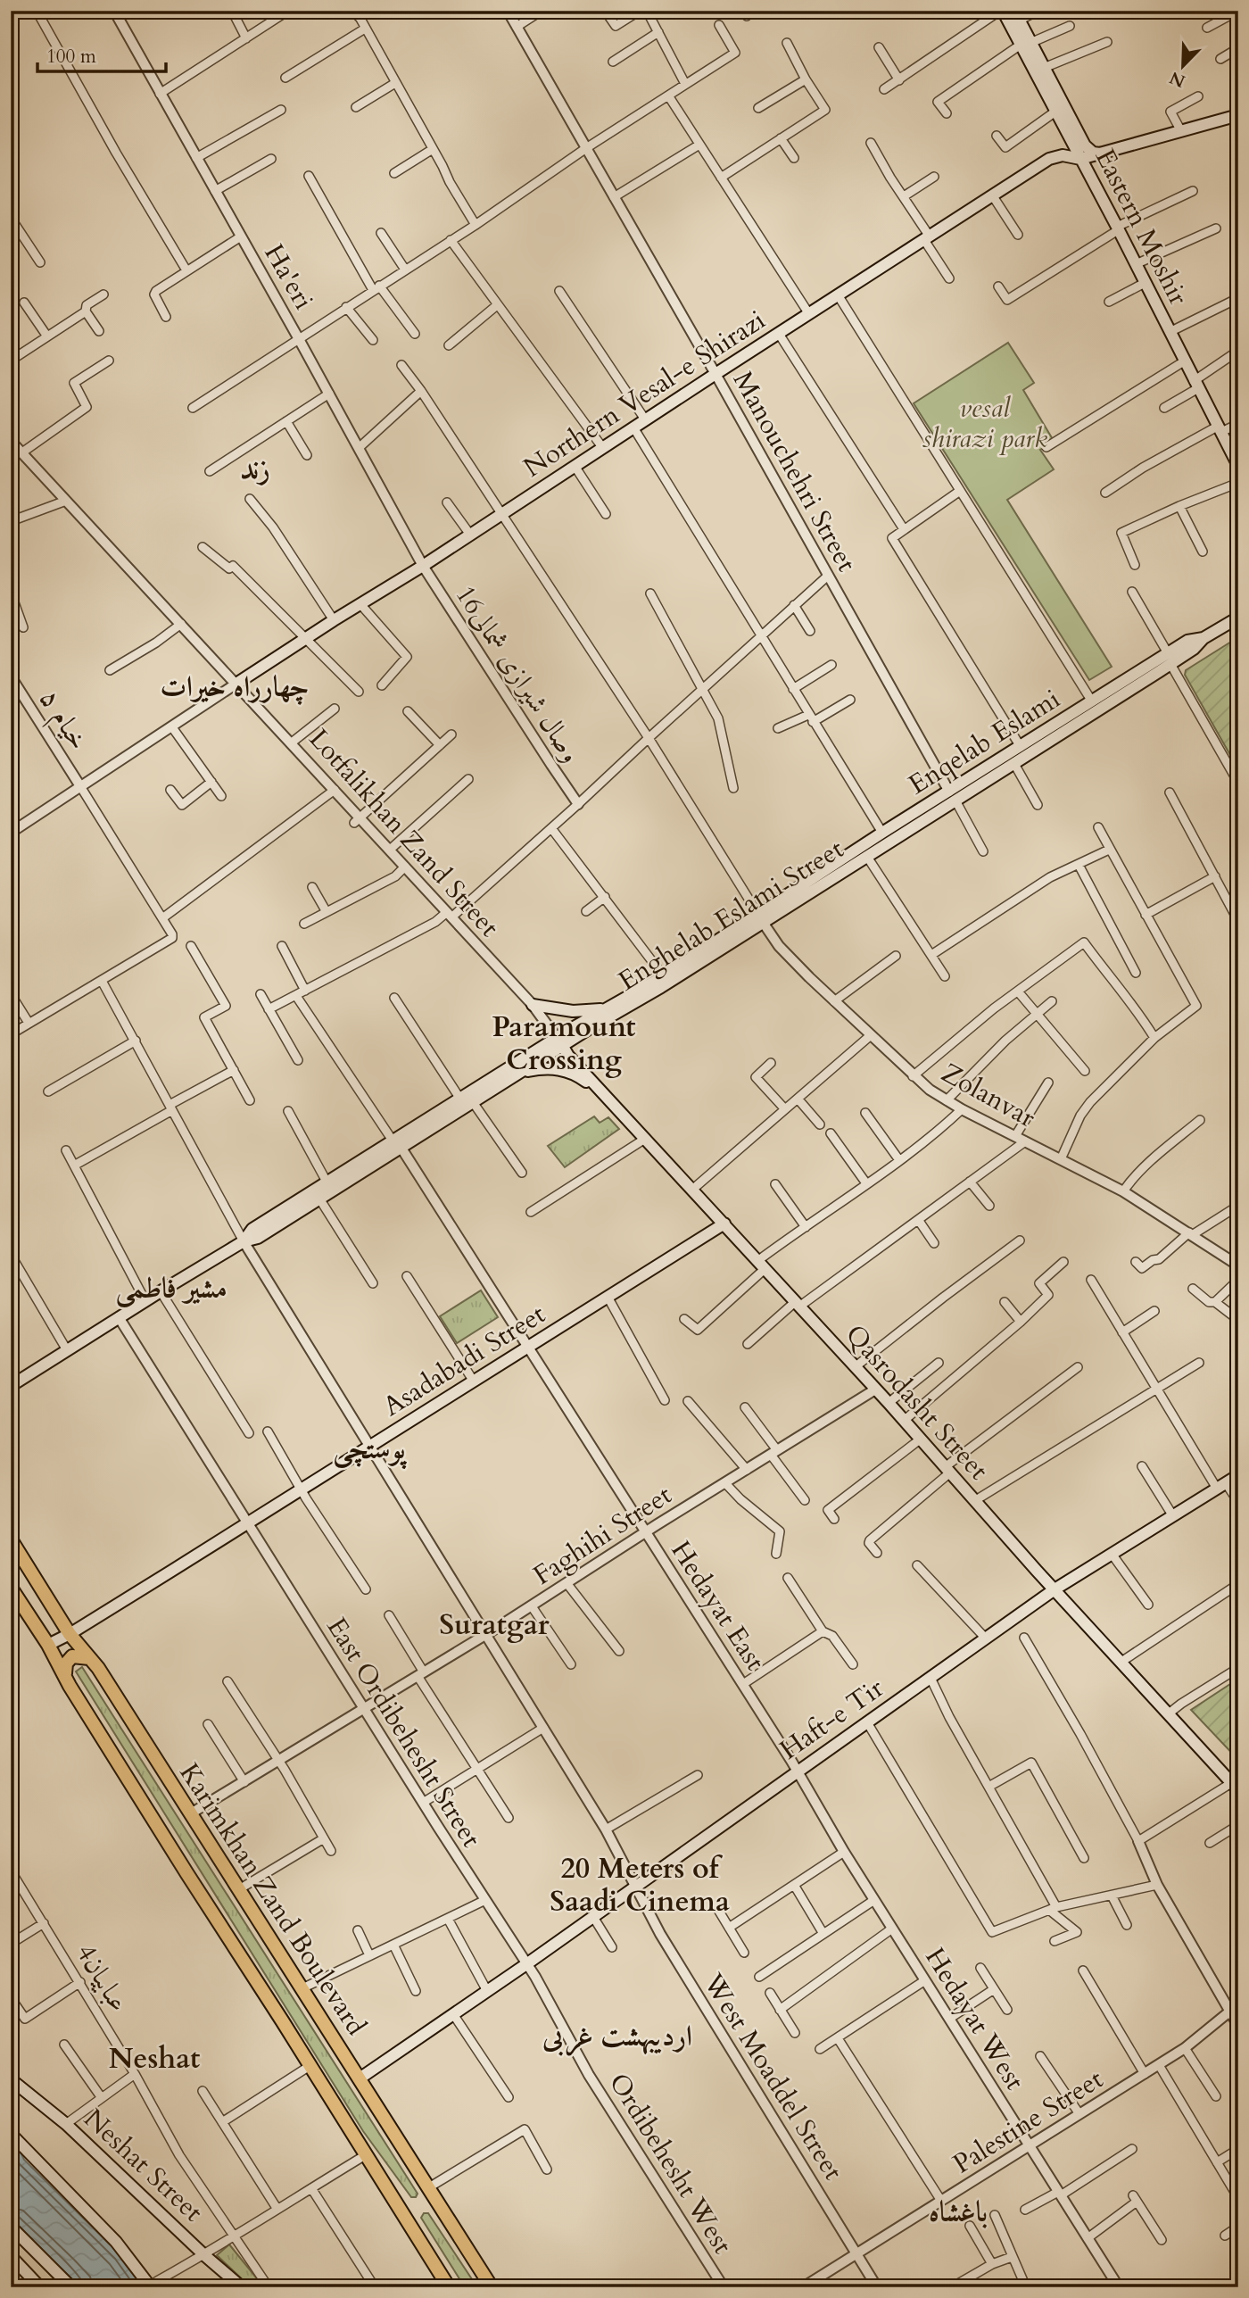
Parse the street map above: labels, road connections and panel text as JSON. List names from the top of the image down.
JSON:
{
  "streets": {
    "main road": [
      "Eastern Moshir",
      "Northern Vesal-e Shirazi",
      "Enqelab Eslami",
      "Enghelab Eslami Street",
      "Asadabadi Street",
      "Qasrodasht Street",
      "Haft-e Tir",
      "Karimkhan Zand Boulevard",
      "Neshat Street"
    ],
    "street": [
      "Ha'eri",
      "Manouchehri Street",
      "وصال شیرازی شمالی16",
      "۵ خیام",
      "Lotfalikhan Zand Street",
      "Zolanvar",
      "Faghihi Street",
      "Hedayat East",
      "East Ordibehesht Street",
      "عباییان4",
      "Hedayat West",
      "West Moaddel Street",
      "Palestine Street",
      "Ordibehesht West"
    ]
  },
  "crossings": [
    ["Eastern Moshir", "Northern Vesal-e Shirazi"],
    ["Ha'eri", "Northern Vesal-e Shirazi"],
    ["Ha'eri", "وصال شیرازی شمالی16"],
    ["Northern Vesal-e Shirazi", "Manouchehri Street"],
    ["Northern Vesal-e Shirazi", "وصال شیرازی شمالی16"],
    ["Northern Vesal-e Shirazi", "Lotfalikhan Zand Street"],
    ["Manouchehri Street", "Enqelab Eslami"],
    ["Manouchehri Street", "Enghelab Eslami Street"],
    ["Enqelab Eslami", "Enghelab Eslami Street"],
    ["Enqelab Eslami", "Zolanvar"],
    ["Lotfalikhan Zand Street", "Enghelab Eslami Street"],
    ["Lotfalikhan Zand Street", "Qasrodasht Street"],
    ["Enghelab Eslami Street", "Zolanvar"],
    ["Enghelab Eslami Street", "Qasrodasht Street"],
    ["Enghelab Eslami Street", "Hedayat East"],
    ["Enghelab Eslami Street", "East Ordibehesht Street"],
    ["Enghelab Eslami Street", "West Moaddel Street"],
    ["Asadabadi Street", "Qasrodasht Street"],
    ["Asadabadi Street", "Hedayat East"],
    ["Asadabadi Street", "East Ordibehesht Street"],
    ["Asadabadi Street", "Karimkhan Zand Boulevard"],
    ["Asadabadi Street", "West Moaddel Street"],
    ["Qasrodasht Street", "Faghihi Street"],
    ["Qasrodasht Street", "Haft-e Tir"],
    ["Faghihi Street", "Hedayat East"],
    ["Faghihi Street", "East Ordibehesht Street"],
    ["Faghihi Street", "Karimkhan Zand Boulevard"],
    ["Faghihi Street", "West Moaddel Street"],
    ["Hedayat East", "Haft-e Tir"],
    ["Hedayat East", "Hedayat West"],
    ["Haft-e Tir", "East Ordibehesht Street"],
    ["Haft-e Tir", "Karimkhan Zand Boulevard"],
    ["Haft-e Tir", "Hedayat West"],
    ["Haft-e Tir", "West Moaddel Street"],
    ["Haft-e Tir", "Ordibehesht West"],
    ["East Ordibehesht Street", "Ordibehesht West"],
    ["Hedayat West", "Palestine Street"],
    ["West Moaddel Street", "Palestine Street"]
  ],
  "districts": [
    "زند",
    "چهارراه خیرات",
    "Paramount Crossing",
    "مشیر فاطمی",
    "پوستچی",
    "Suratgar",
    "20 Meters of Saadi Cinema",
    "اردیبهشت غربی",
    "Neshat",
    "باغشاه"
  ],
  "parks": ["vesal shirazi park"],
  "scale_bar": "100 m",
  "north": "bottom left"
}
